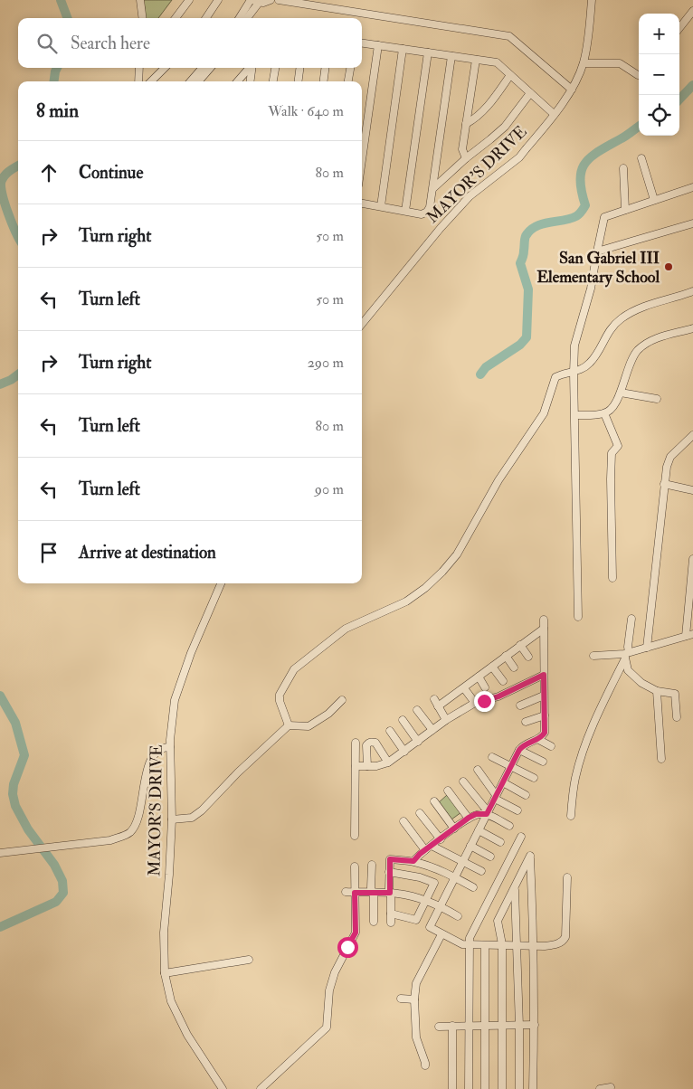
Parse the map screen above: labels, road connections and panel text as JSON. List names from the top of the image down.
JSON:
{
  "streets": {
    "street": ["MAYOR'S DRIVE"]
  },
  "places": ["San Gabriel III Elementary School"],
  "page": {
    "map_buttons": ["+", "−"],
    "search": "Search here",
    "heading": ["8 min", "Walk · 640 m"],
    "list": [
      ["Continue", "80 m"],
      ["Turn right", "50 m"],
      ["Turn left", "50 m"],
      ["Turn right", "290 m"],
      ["Turn left", "80 m"],
      ["Turn left", "90 m"],
      "Arrive at destination"
    ]
  }
}
